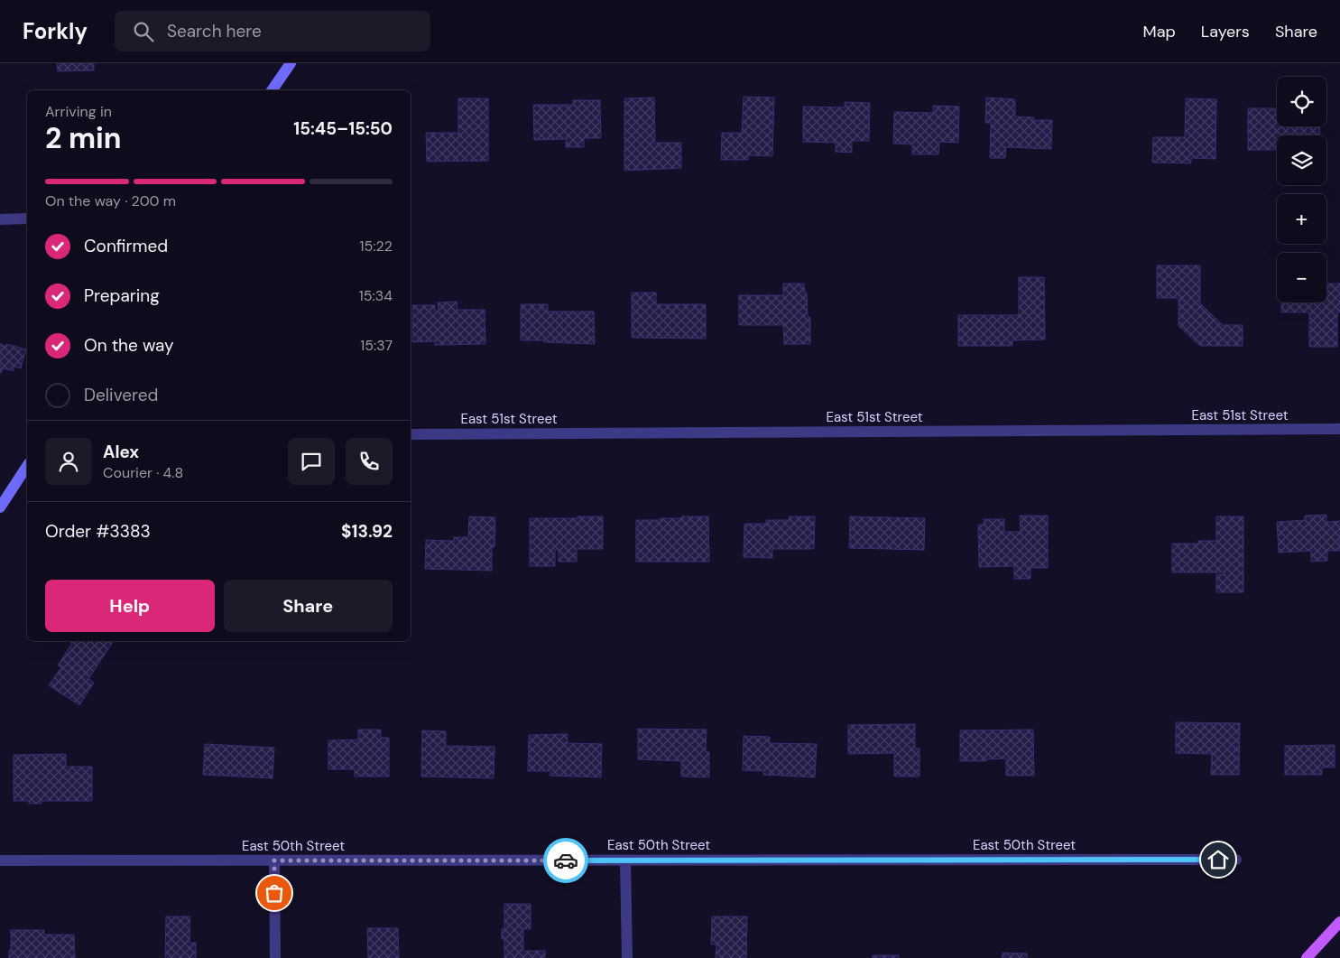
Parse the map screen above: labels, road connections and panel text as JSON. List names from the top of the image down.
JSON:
{
  "streets": {
    "street": ["East 51st Street", "East 50th Street"]
  },
  "page": {
    "header": "Forkly",
    "search": "Search here",
    "nav": ["Map", "Layers", "Share"],
    "map_buttons": ["+", "−"],
    "heading": ["2 min", "Arriving in", "15:45–15:50"],
    "panel": [
      "Alex",
      "Courier · 4.8",
      "Order #3383",
      "$13.92"
    ],
    "bar": "On the way · 200 m",
    "list": [
      ["Confirmed", "15:22"],
      ["Preparing", "15:34"],
      ["On the way", "15:37"],
      "Delivered"
    ],
    "buttons": ["Help", "Share"]
  }
}
